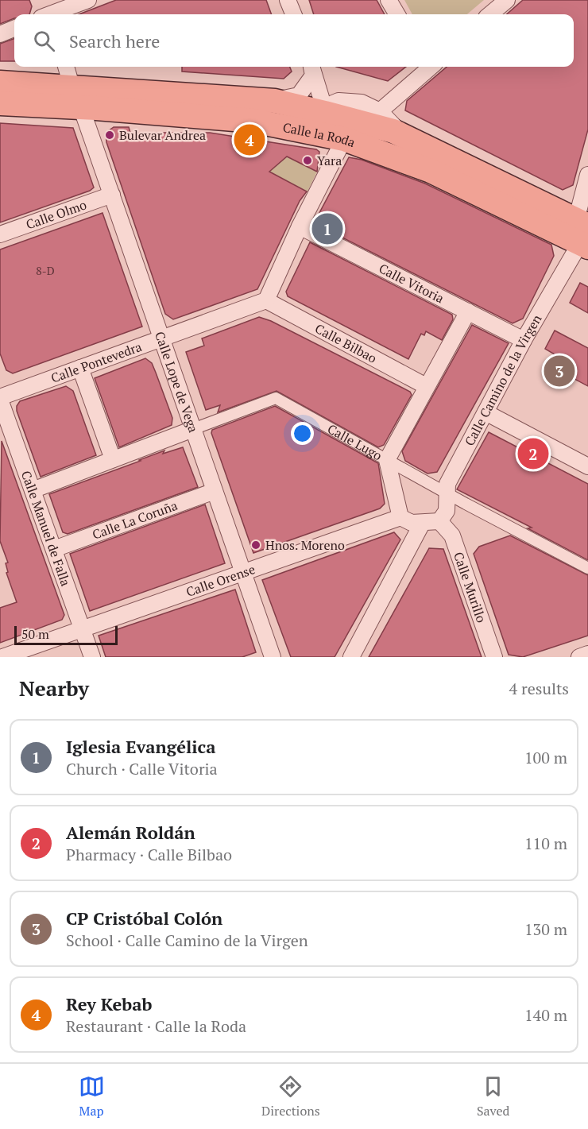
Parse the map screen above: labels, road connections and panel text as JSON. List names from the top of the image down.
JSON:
{
  "streets": {
    "main road": ["Calle la Roda"],
    "street": [
      "Calle Olmo",
      "Calle Vitoria",
      "Calle Bilbao",
      "Calle Pontevedra",
      "Calle Camino de la Virgen",
      "Calle Lope de Vega",
      "Calle Lugo",
      "Calle La Coruña",
      "Calle Manuel de Falla",
      "Calle Orense",
      "Calle Murillo"
    ]
  },
  "crossings": [
    ["Calle la Roda", "Calle Camino de la Virgen"],
    ["Calle la Roda", "Calle Lope de Vega"],
    ["Calle Olmo", "Calle Lope de Vega"],
    ["Calle Vitoria", "Calle Camino de la Virgen"],
    ["Calle Bilbao", "Calle Pontevedra"],
    ["Calle Pontevedra", "Calle Lope de Vega"],
    ["Calle Pontevedra", "Calle Manuel de Falla"],
    ["Calle Camino de la Virgen", "Calle Lugo"],
    ["Calle Camino de la Virgen", "Calle Murillo"],
    ["Calle Lope de Vega", "Calle Lugo"],
    ["Calle Lope de Vega", "Calle La Coruña"],
    ["Calle Lope de Vega", "Calle Orense"],
    ["Calle Lugo", "Calle Manuel de Falla"],
    ["Calle La Coruña", "Calle Manuel de Falla"],
    ["Calle Manuel de Falla", "Calle Orense"]
  ],
  "places": ["Bulevar Andrea", "Yara", "Hnos. Moreno"],
  "house_numbers": ["8-D"],
  "scale_bar": "50 m",
  "page": {
    "search": "Search here",
    "pins": [
      "4",
      "1",
      "3",
      "2"
    ],
    "scale": "50 m",
    "heading": ["Nearby", "4 results"],
    "list": [
      {
        "mark": "1",
        "name": "Iglesia Evangélica",
        "note": "Church · Calle Vitoria",
        "value": "100 m"
      },
      {
        "mark": "2",
        "name": "Alemán Roldán",
        "note": "Pharmacy · Calle Bilbao",
        "value": "110 m"
      },
      {
        "mark": "3",
        "name": "CP Cristóbal Colón",
        "note": "School · Calle Camino de la Virgen",
        "value": "130 m"
      },
      {
        "mark": "4",
        "name": "Rey Kebab",
        "note": "Restaurant · Calle la Roda",
        "value": "140 m"
      }
    ],
    "nav": ["Map", "Directions", "Saved"]
  }
}
